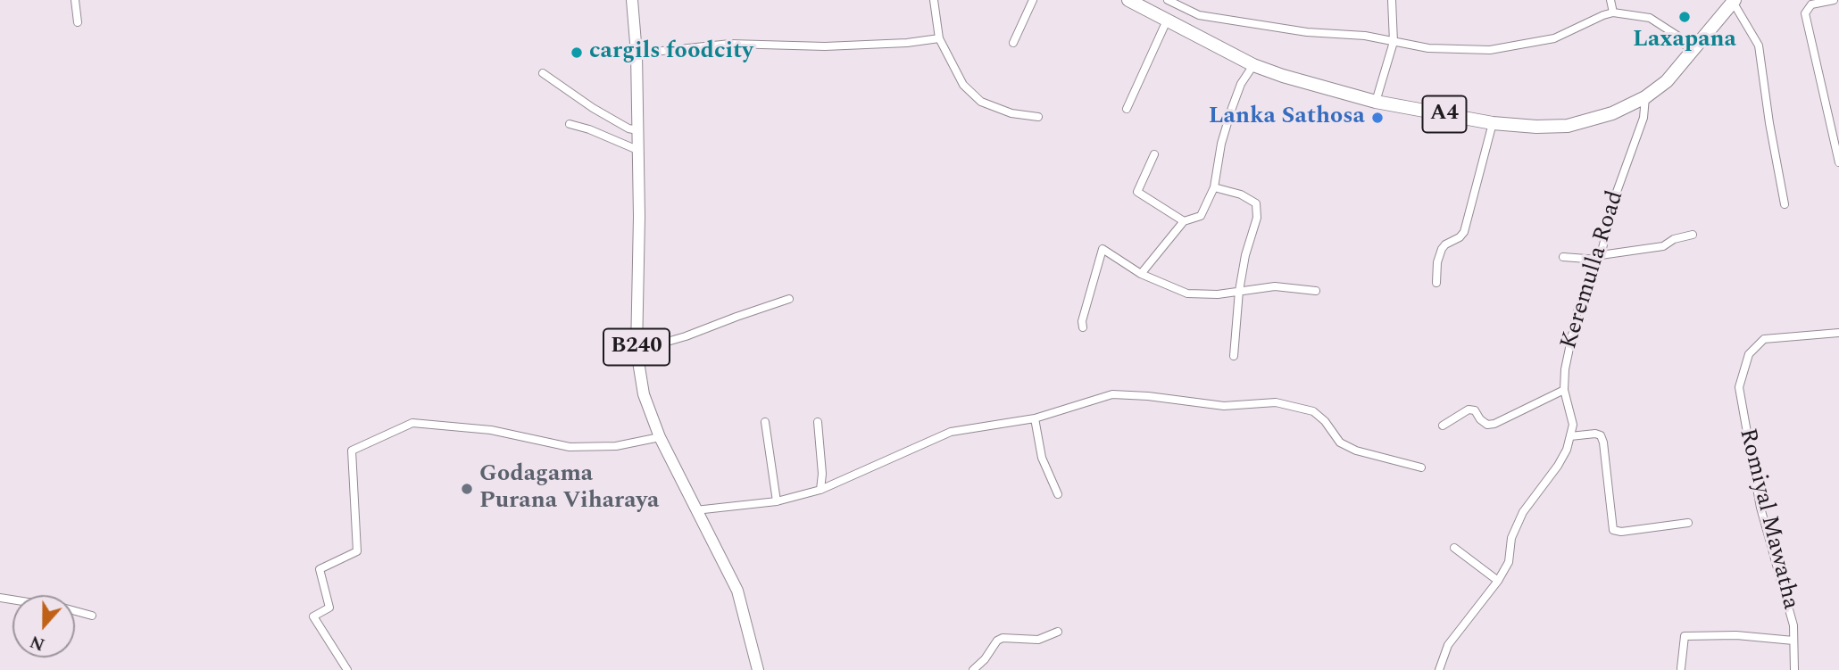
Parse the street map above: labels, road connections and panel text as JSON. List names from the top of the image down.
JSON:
{
  "streets": {
    "highway": ["A4"],
    "main road": ["B240"],
    "street": ["Keremulla Road", "Romiyal Mawatha"]
  },
  "crossings": [
    ["A4", "Keremulla Road"]
  ],
  "places": [
    "Laxapana",
    "cargils foodcity",
    "Lanka Sathosa",
    "Godagama Purana Viharaya"
  ],
  "north": "bottom"
}
